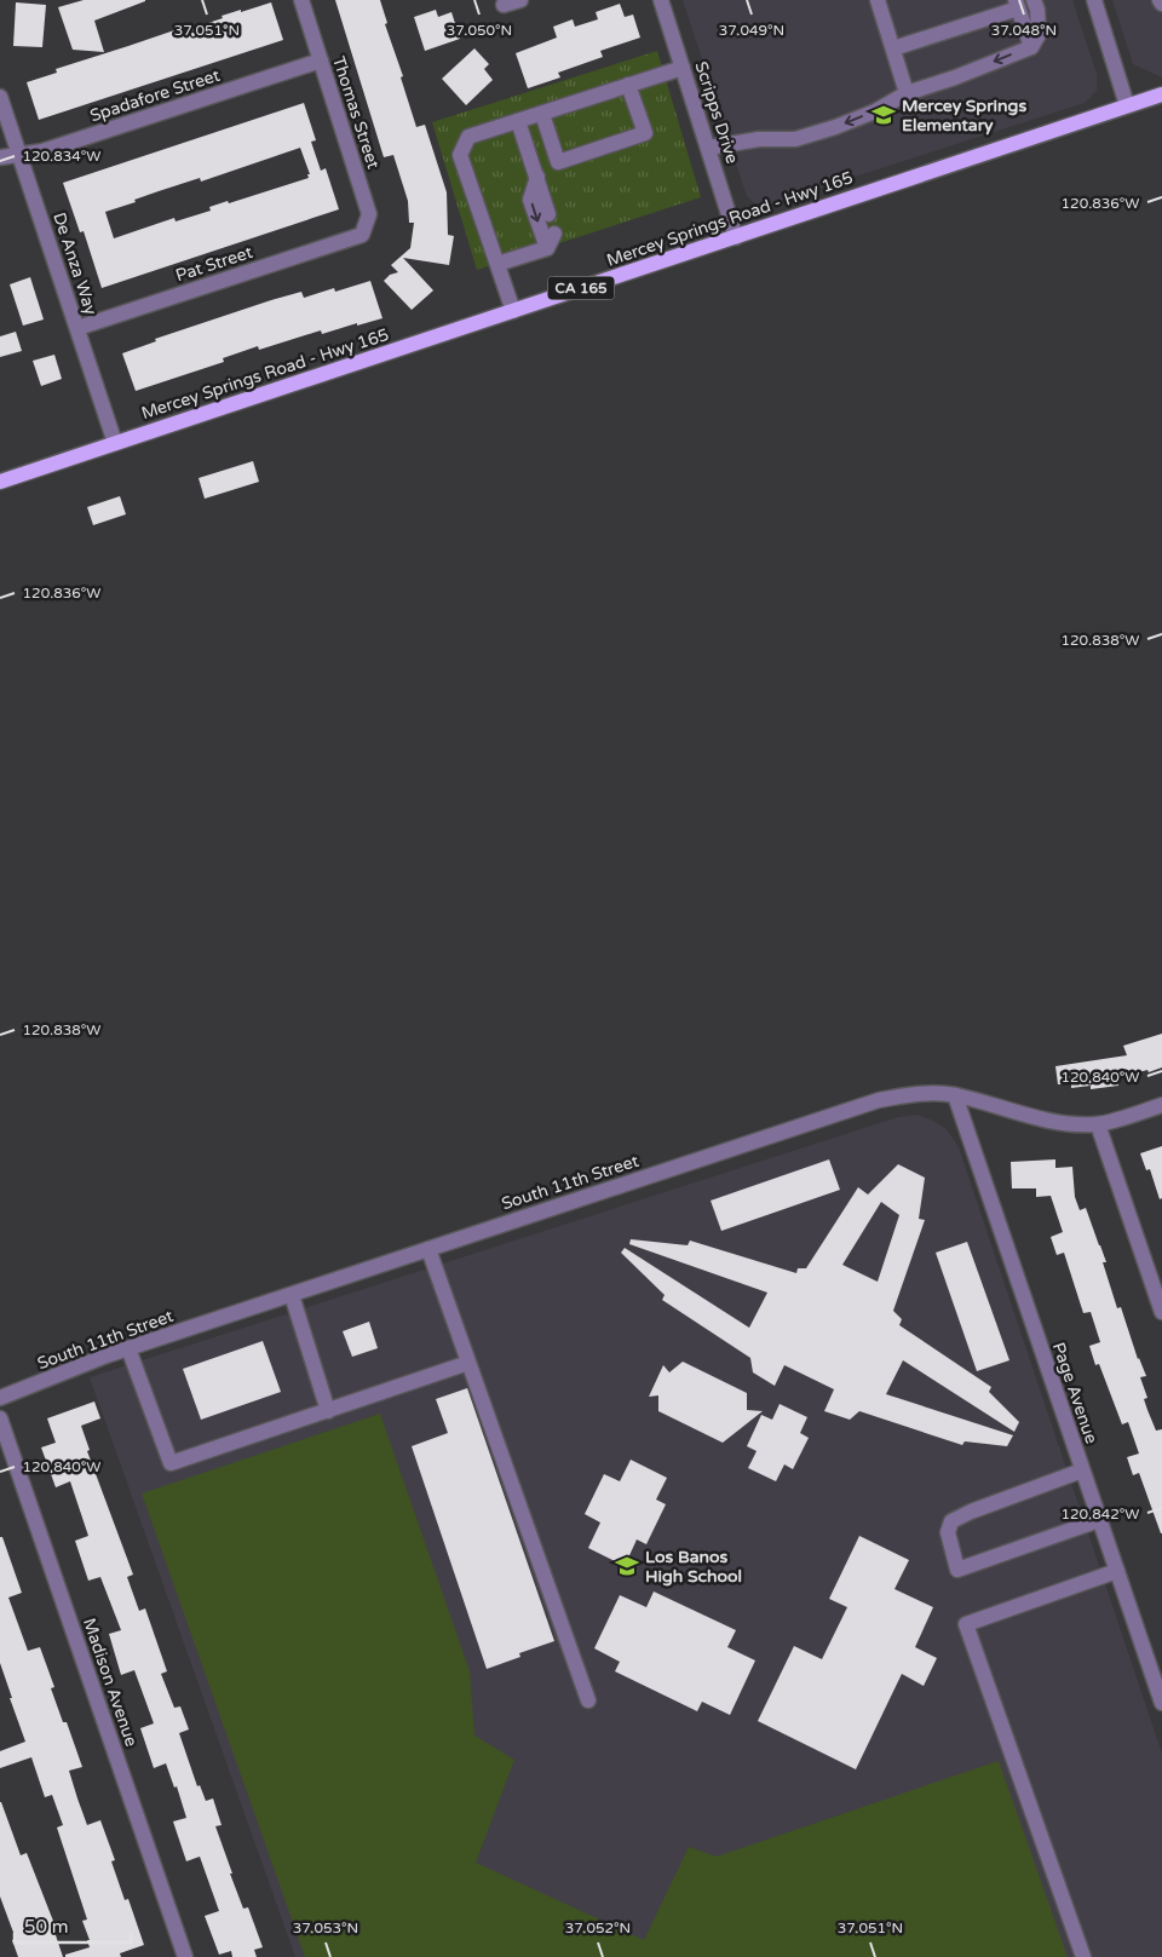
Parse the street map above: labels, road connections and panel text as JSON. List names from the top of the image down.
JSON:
{
  "streets": {
    "main road": ["Mercey Springs Road - Hwy 165", "CA 165"],
    "street": [
      "Spadafore Street",
      "Thomas Street",
      "Scripps Drive",
      "De Anza Way",
      "Pat Street",
      "South 11th Street",
      "Page Avenue",
      "Madison Avenue"
    ]
  },
  "crossings": [
    ["Spadafore Street", "Thomas Street"],
    ["Spadafore Street", "De Anza Way"],
    ["Thomas Street", "Pat Street"],
    ["Scripps Drive", "Mercey Springs Road - Hwy 165"],
    ["Mercey Springs Road - Hwy 165", "De Anza Way"],
    ["De Anza Way", "Pat Street"],
    ["South 11th Street", "Page Avenue"]
  ],
  "places": {
    "school or university": ["Mercey Springs Elementary", "Los Banos High School"]
  },
  "scale_bar": "50 m",
  "coordinates": [
    "37.051°N",
    "37.050°N",
    "37.049°N",
    "37.048°N",
    "120.834°W",
    "120.836°W",
    "120.838°W",
    "120.840°W",
    "120.842°W",
    "37.053°N",
    "37.052°N"
  ]
}
